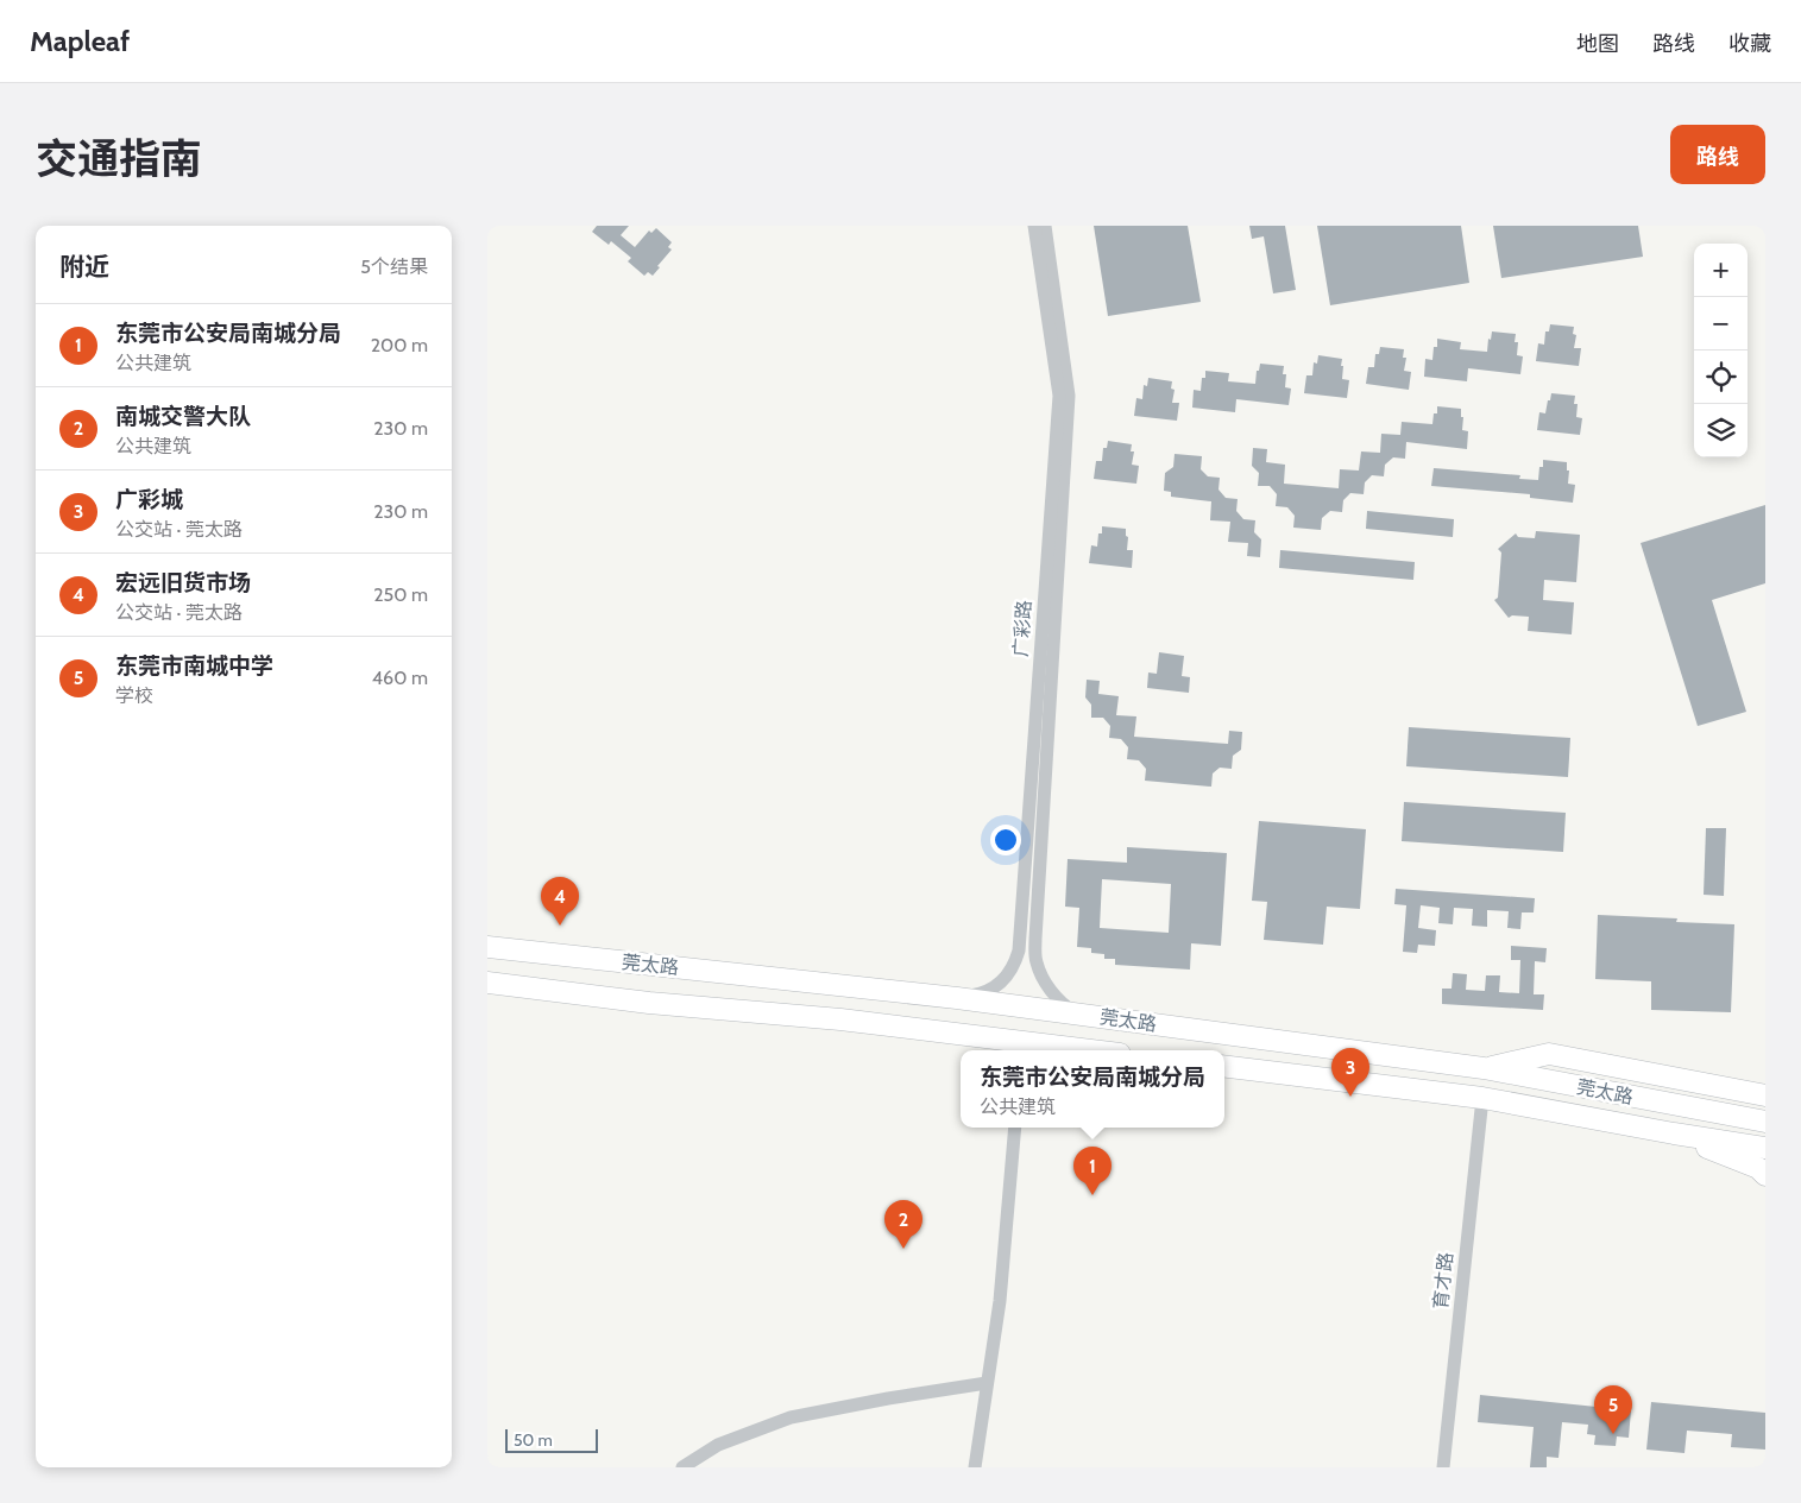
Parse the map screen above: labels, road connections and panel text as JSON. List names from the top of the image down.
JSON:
{
  "streets": {
    "main road": ["莞太路"],
    "street": ["广彩路", "育才路"]
  },
  "crossings": [
    ["广彩路", "莞太路"],
    ["莞太路", "育才路"]
  ],
  "scale_bar": "50 m",
  "page": {
    "header": "Mapleaf",
    "nav": ["地图", "路线", "收藏"],
    "title": "交通指南",
    "buttons": "路线",
    "heading": ["附近", "5个结果"],
    "map_buttons": ["+", "−"],
    "list": [
      {
        "mark": "1",
        "name": "东莞市公安局南城分局",
        "note": "公共建筑",
        "value": "200 m"
      },
      {
        "mark": "2",
        "name": "南城交警大队",
        "note": "公共建筑",
        "value": "230 m"
      },
      {
        "mark": "3",
        "name": "广彩城",
        "note": "公交站 · 莞太路",
        "value": "230 m"
      },
      {
        "mark": "4",
        "name": "宏远旧货市场",
        "note": "公交站 · 莞太路",
        "value": "250 m"
      },
      {
        "mark": "5",
        "name": "东莞市南城中学",
        "note": "学校",
        "value": "460 m"
      }
    ],
    "pins": [
      "4",
      "3",
      "1",
      "2",
      "5"
    ],
    "popup": ["东莞市公安局南城分局", "公共建筑"],
    "scale": "50 m"
  }
}
